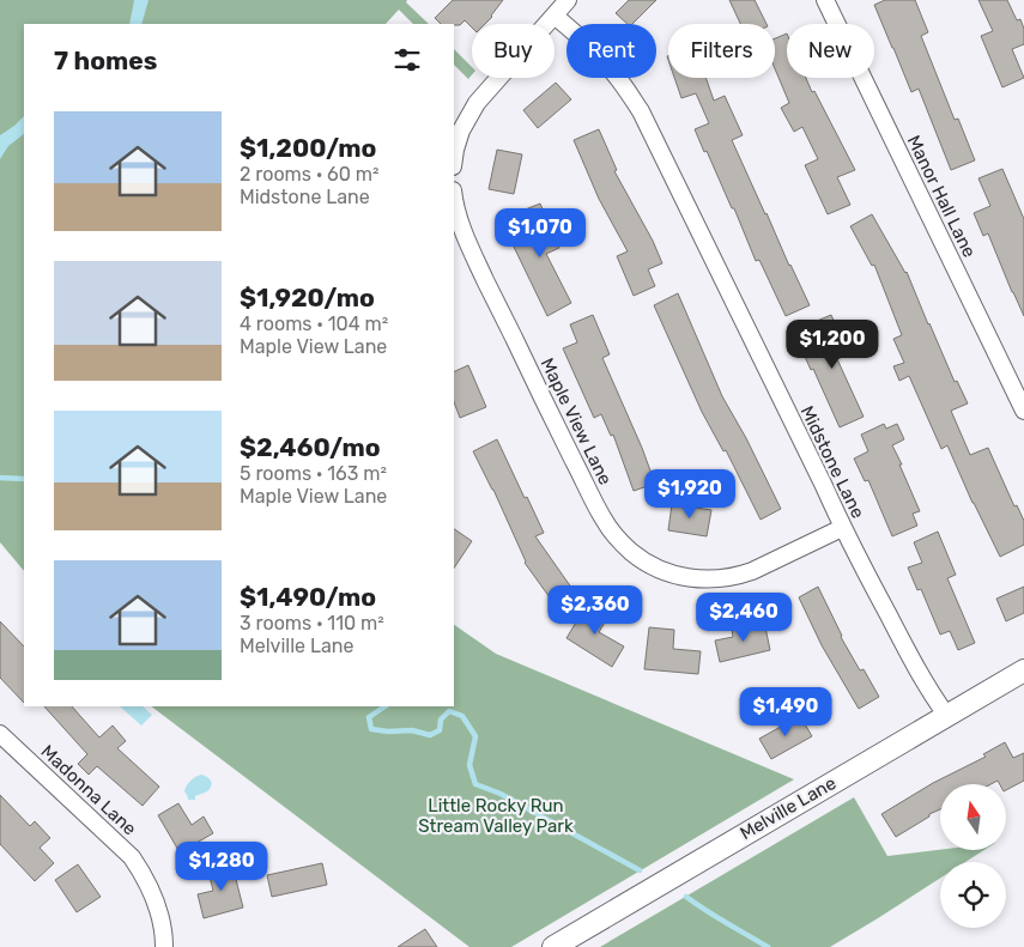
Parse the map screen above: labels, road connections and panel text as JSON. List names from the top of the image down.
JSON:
{
  "streets": {
    "street": [
      "Manor Hall Lane",
      "Maple View Lane",
      "Midstone Lane",
      "Madonna Lane",
      "Melville Lane"
    ]
  },
  "crossings": [
    ["Maple View Lane", "Midstone Lane"],
    ["Midstone Lane", "Melville Lane"]
  ],
  "parks": ["Little Rocky Run Stream Valley Park"],
  "north": "top",
  "page": {
    "chip": [
      "Buy",
      "Rent",
      "Filters",
      "New"
    ],
    "heading": "7 homes",
    "list": [
      {
        "name": "$1,200/mo",
        "note": "2 rooms · 60 m² · Midstone Lane"
      },
      {
        "name": "$1,920/mo",
        "note": "4 rooms · 104 m² · Maple View Lane"
      },
      {
        "name": "$2,460/mo",
        "note": "5 rooms · 163 m² · Maple View Lane"
      },
      {
        "name": "$1,490/mo",
        "note": "3 rooms · 110 m² · Melville Lane"
      }
    ],
    "price": [
      "$1,070",
      "$1,200",
      "$1,920",
      "$2,360",
      "$2,460",
      "$1,490",
      "$1,280"
    ]
  }
}
